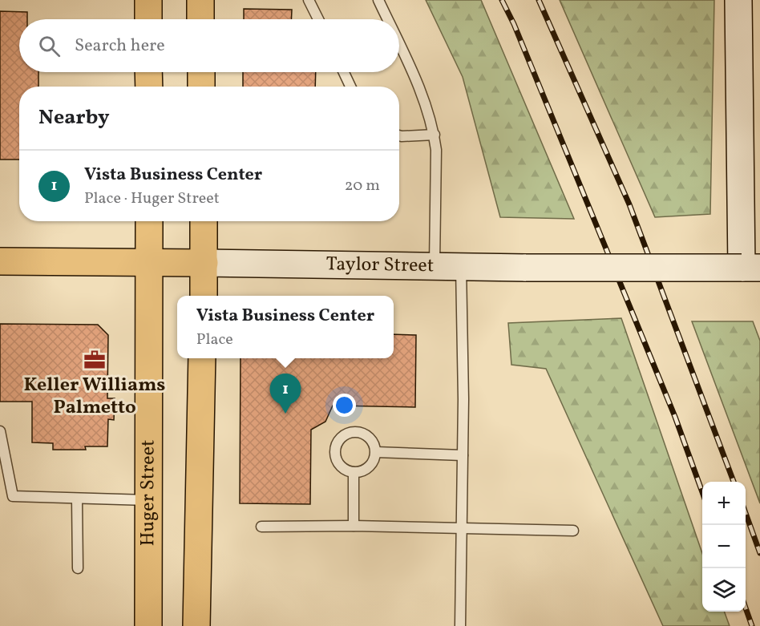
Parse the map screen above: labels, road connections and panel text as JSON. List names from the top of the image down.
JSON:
{
  "streets": {
    "highway": ["Taylor Street", "Huger Street"]
  },
  "crossings": [
    ["Taylor Street", "Huger Street"]
  ],
  "places": {
    "office": ["Keller Williams Palmetto"]
  },
  "page": {
    "search": "Search here",
    "heading": "Nearby",
    "list": [
      {
        "mark": "1",
        "name": "Vista Business Center",
        "note": "Place · Huger Street",
        "value": "20 m"
      }
    ],
    "popup": ["Vista Business Center", "Place"],
    "pins": "1",
    "map_buttons": ["+", "−"]
  }
}
